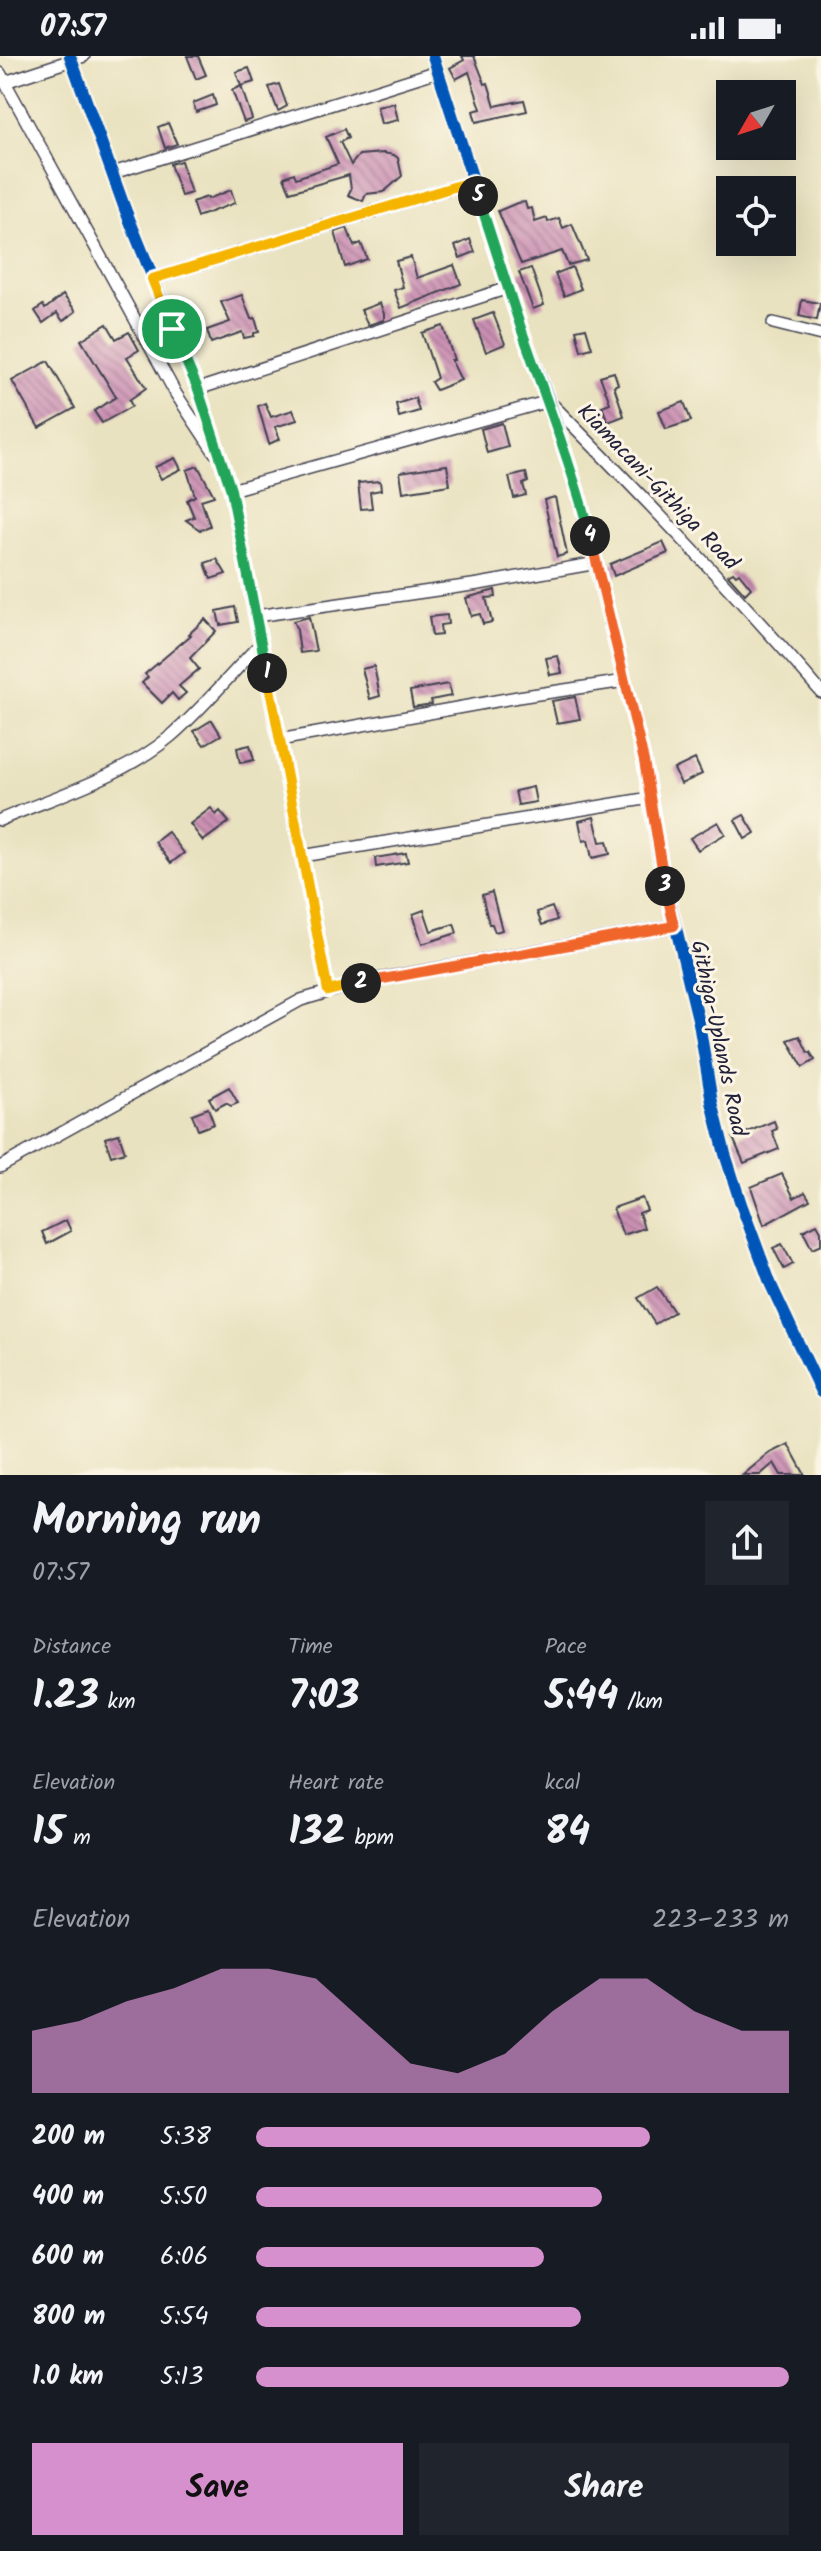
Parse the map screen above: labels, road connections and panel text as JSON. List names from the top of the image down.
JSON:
{
  "streets": {
    "street": ["Kiamacani-Githiga Road", "Githiga-Uplands Road"]
  },
  "crossings": [
    ["Kiamacani-Githiga Road", "Githiga-Uplands Road"]
  ],
  "north": "bottom left",
  "page": {
    "status": "07:57",
    "pins": [
      "5",
      "4",
      "1",
      "3",
      "2"
    ],
    "heading": ["Morning run", "07:57"],
    "stats": [
      ["Distance", "1.23 km"],
      ["Time", "7:03"],
      ["Pace", "5:44 /km"],
      ["Elevation", "15 m"],
      ["Heart rate", "132 bpm"],
      ["kcal", "84"]
    ],
    "chart": ["Elevation", "223–233 m"],
    "list": [
      {
        "name": "200 m",
        "note": "5:38"
      },
      {
        "name": "400 m",
        "note": "5:50"
      },
      {
        "name": "600 m",
        "note": "6:06"
      },
      {
        "name": "800 m",
        "note": "5:54"
      },
      {
        "name": "1.0 km",
        "note": "5:13"
      }
    ],
    "buttons": ["Save", "Share"]
  }
}
